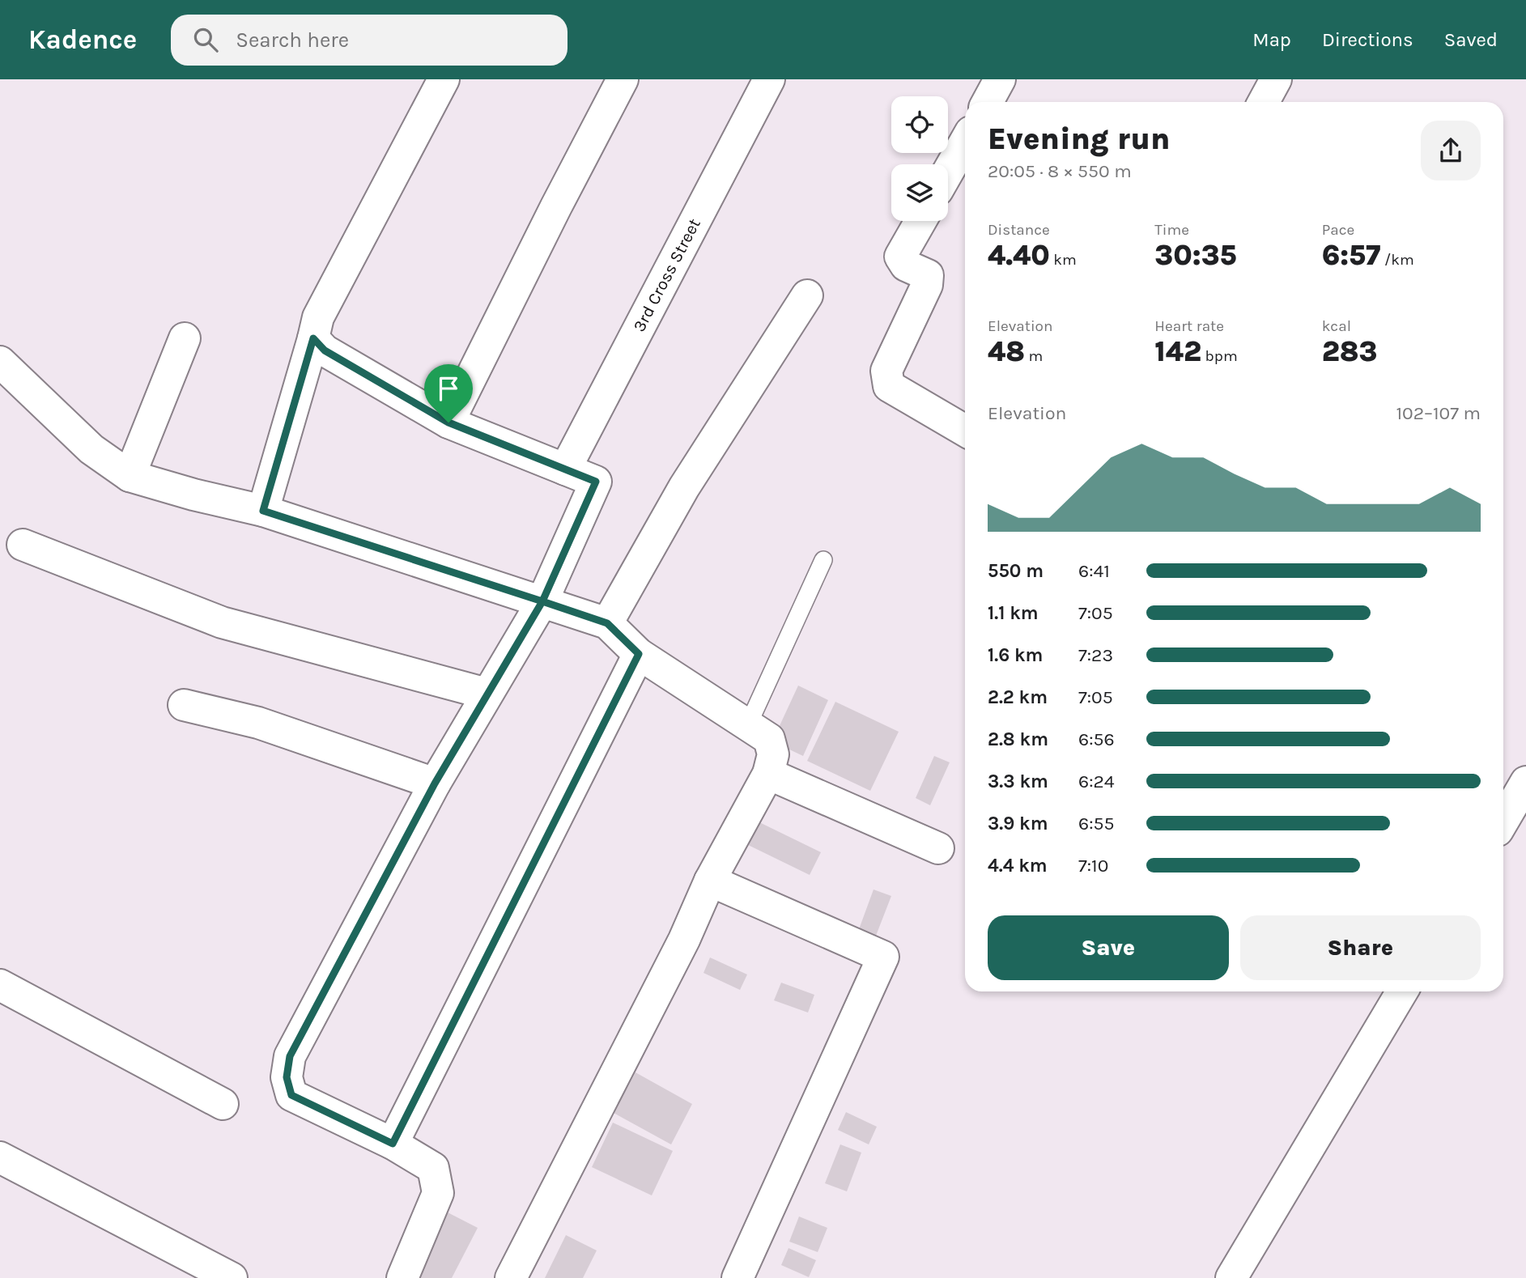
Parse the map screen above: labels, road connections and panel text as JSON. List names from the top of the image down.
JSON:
{
  "streets": {
    "street": ["3rd Cross Street"]
  },
  "page": {
    "header": "Kadence",
    "search": "Search here",
    "nav": ["Map", "Directions", "Saved"],
    "heading": ["Evening run", "20:05 · 8 × 550 m"],
    "stats": [
      ["Distance", "4.40 km"],
      ["Time", "30:35"],
      ["Pace", "6:57 /km"],
      ["Elevation", "48 m"],
      ["Heart rate", "142 bpm"],
      ["kcal", "283"]
    ],
    "chart": ["Elevation", "102–107 m"],
    "list": [
      {
        "name": "550 m",
        "note": "6:41"
      },
      {
        "name": "1.1 km",
        "note": "7:05"
      },
      {
        "name": "1.6 km",
        "note": "7:23"
      },
      {
        "name": "2.2 km",
        "note": "7:05"
      },
      {
        "name": "2.8 km",
        "note": "6:56"
      },
      {
        "name": "3.3 km",
        "note": "6:24"
      },
      {
        "name": "3.9 km",
        "note": "6:55"
      },
      {
        "name": "4.4 km",
        "note": "7:10"
      }
    ],
    "buttons": ["Save", "Share"]
  }
}
